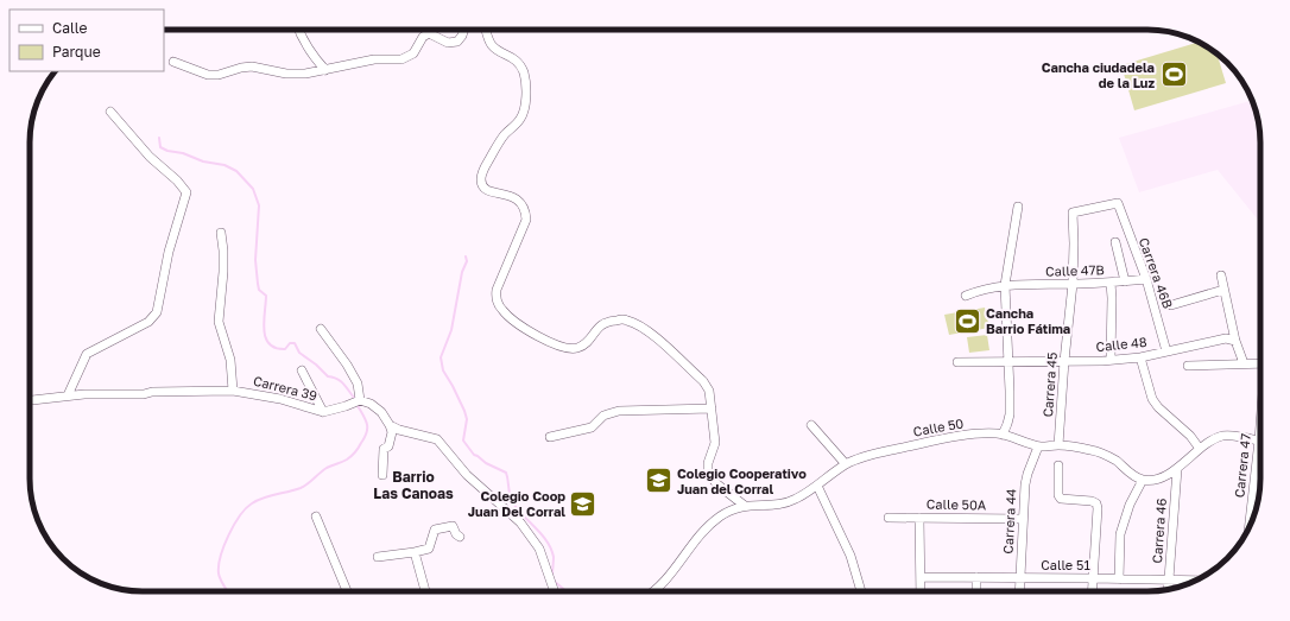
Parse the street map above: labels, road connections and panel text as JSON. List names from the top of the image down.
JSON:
{
  "streets": {
    "street": [
      "Calle 47B",
      "Carrera 46B",
      "Calle 48",
      "Carrera 45",
      "Carrera 39",
      "Calle 50",
      "Carrera 47",
      "Calle 50A",
      "Carrera 44",
      "Carrera 46",
      "Calle 51"
    ]
  },
  "crossings": [
    ["Calle 47B", "Carrera 46B"],
    ["Calle 47B", "Carrera 45"],
    ["Carrera 46B", "Calle 48"],
    ["Carrera 46B", "Carrera 45"],
    ["Calle 48", "Carrera 45"],
    ["Carrera 45", "Calle 50"],
    ["Calle 50", "Carrera 44"],
    ["Calle 50A", "Carrera 44"],
    ["Carrera 44", "Calle 51"],
    ["Carrera 46", "Calle 51"]
  ],
  "districts": ["Barrio Las Canoas"],
  "places": {
    "sports": ["Cancha ciudadela de la Luz", "Cancha Barrio Fátima"],
    "school or university": ["Colegio Cooperativo Juan del Corral", "Colegio Coop Juan Del Corral"]
  },
  "legend": ["Calle", "Parque"]
}
